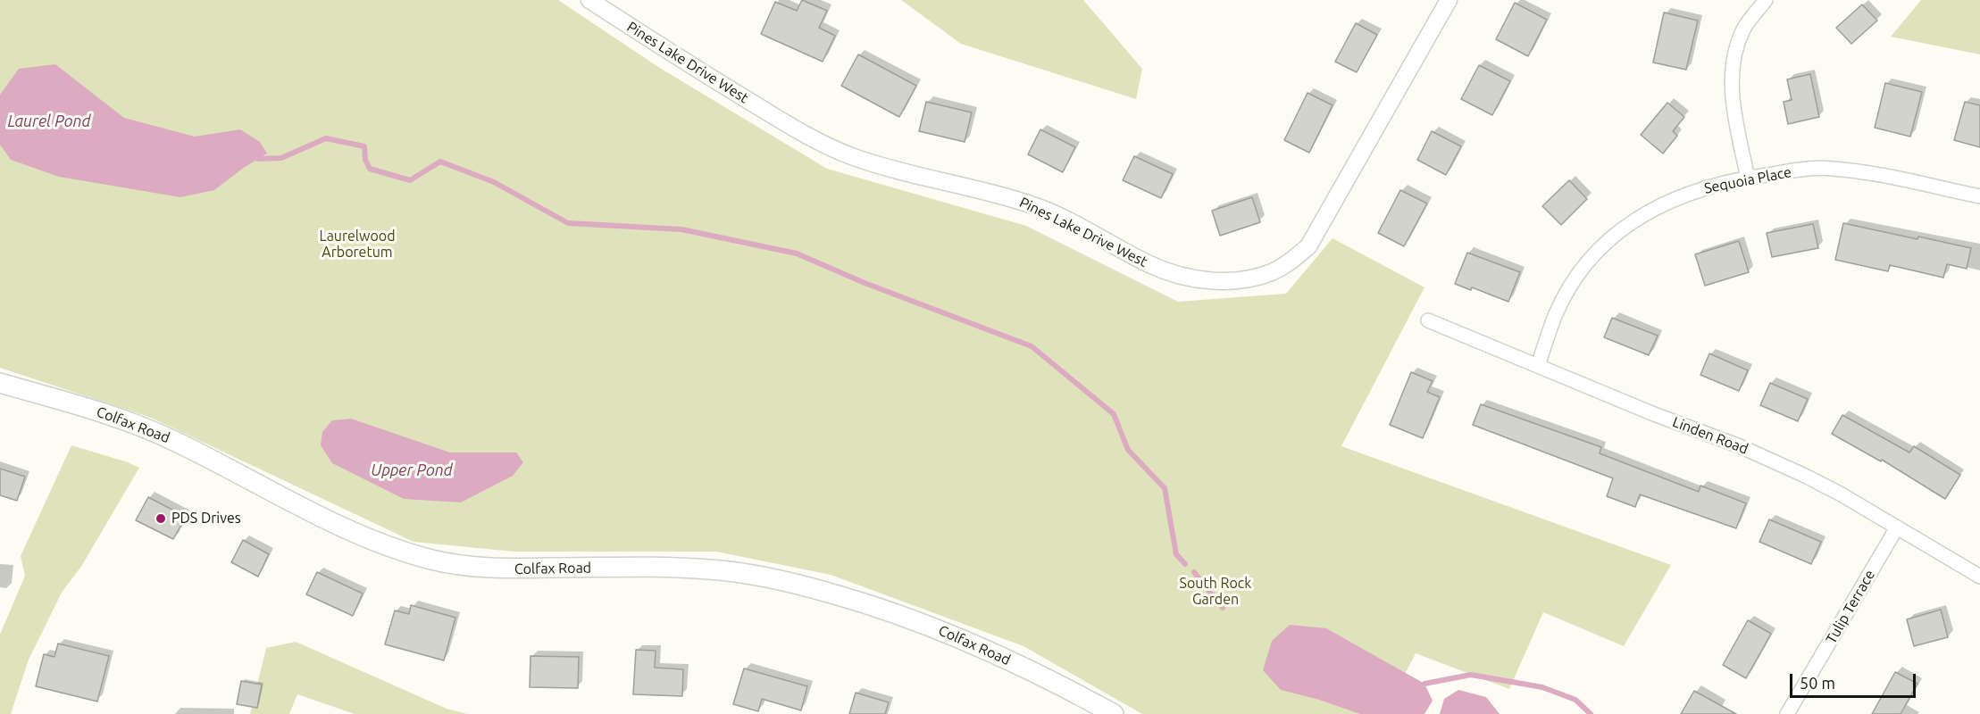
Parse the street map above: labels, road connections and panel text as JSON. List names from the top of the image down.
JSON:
{
  "streets": {
    "main road": ["Colfax Road"],
    "street": [
      "Pines Lake Drive West",
      "Sequoia Place",
      "Linden Road",
      "Tulip Terrace"
    ]
  },
  "crossings": [
    ["Sequoia Place", "Linden Road"],
    ["Linden Road", "Tulip Terrace"]
  ],
  "water": ["Laurel Pond", "Upper Pond"],
  "parks": ["Laurelwood Arboretum", "South Rock Garden"],
  "places": ["PDS Drives"],
  "scale_bar": "50 m"
}
